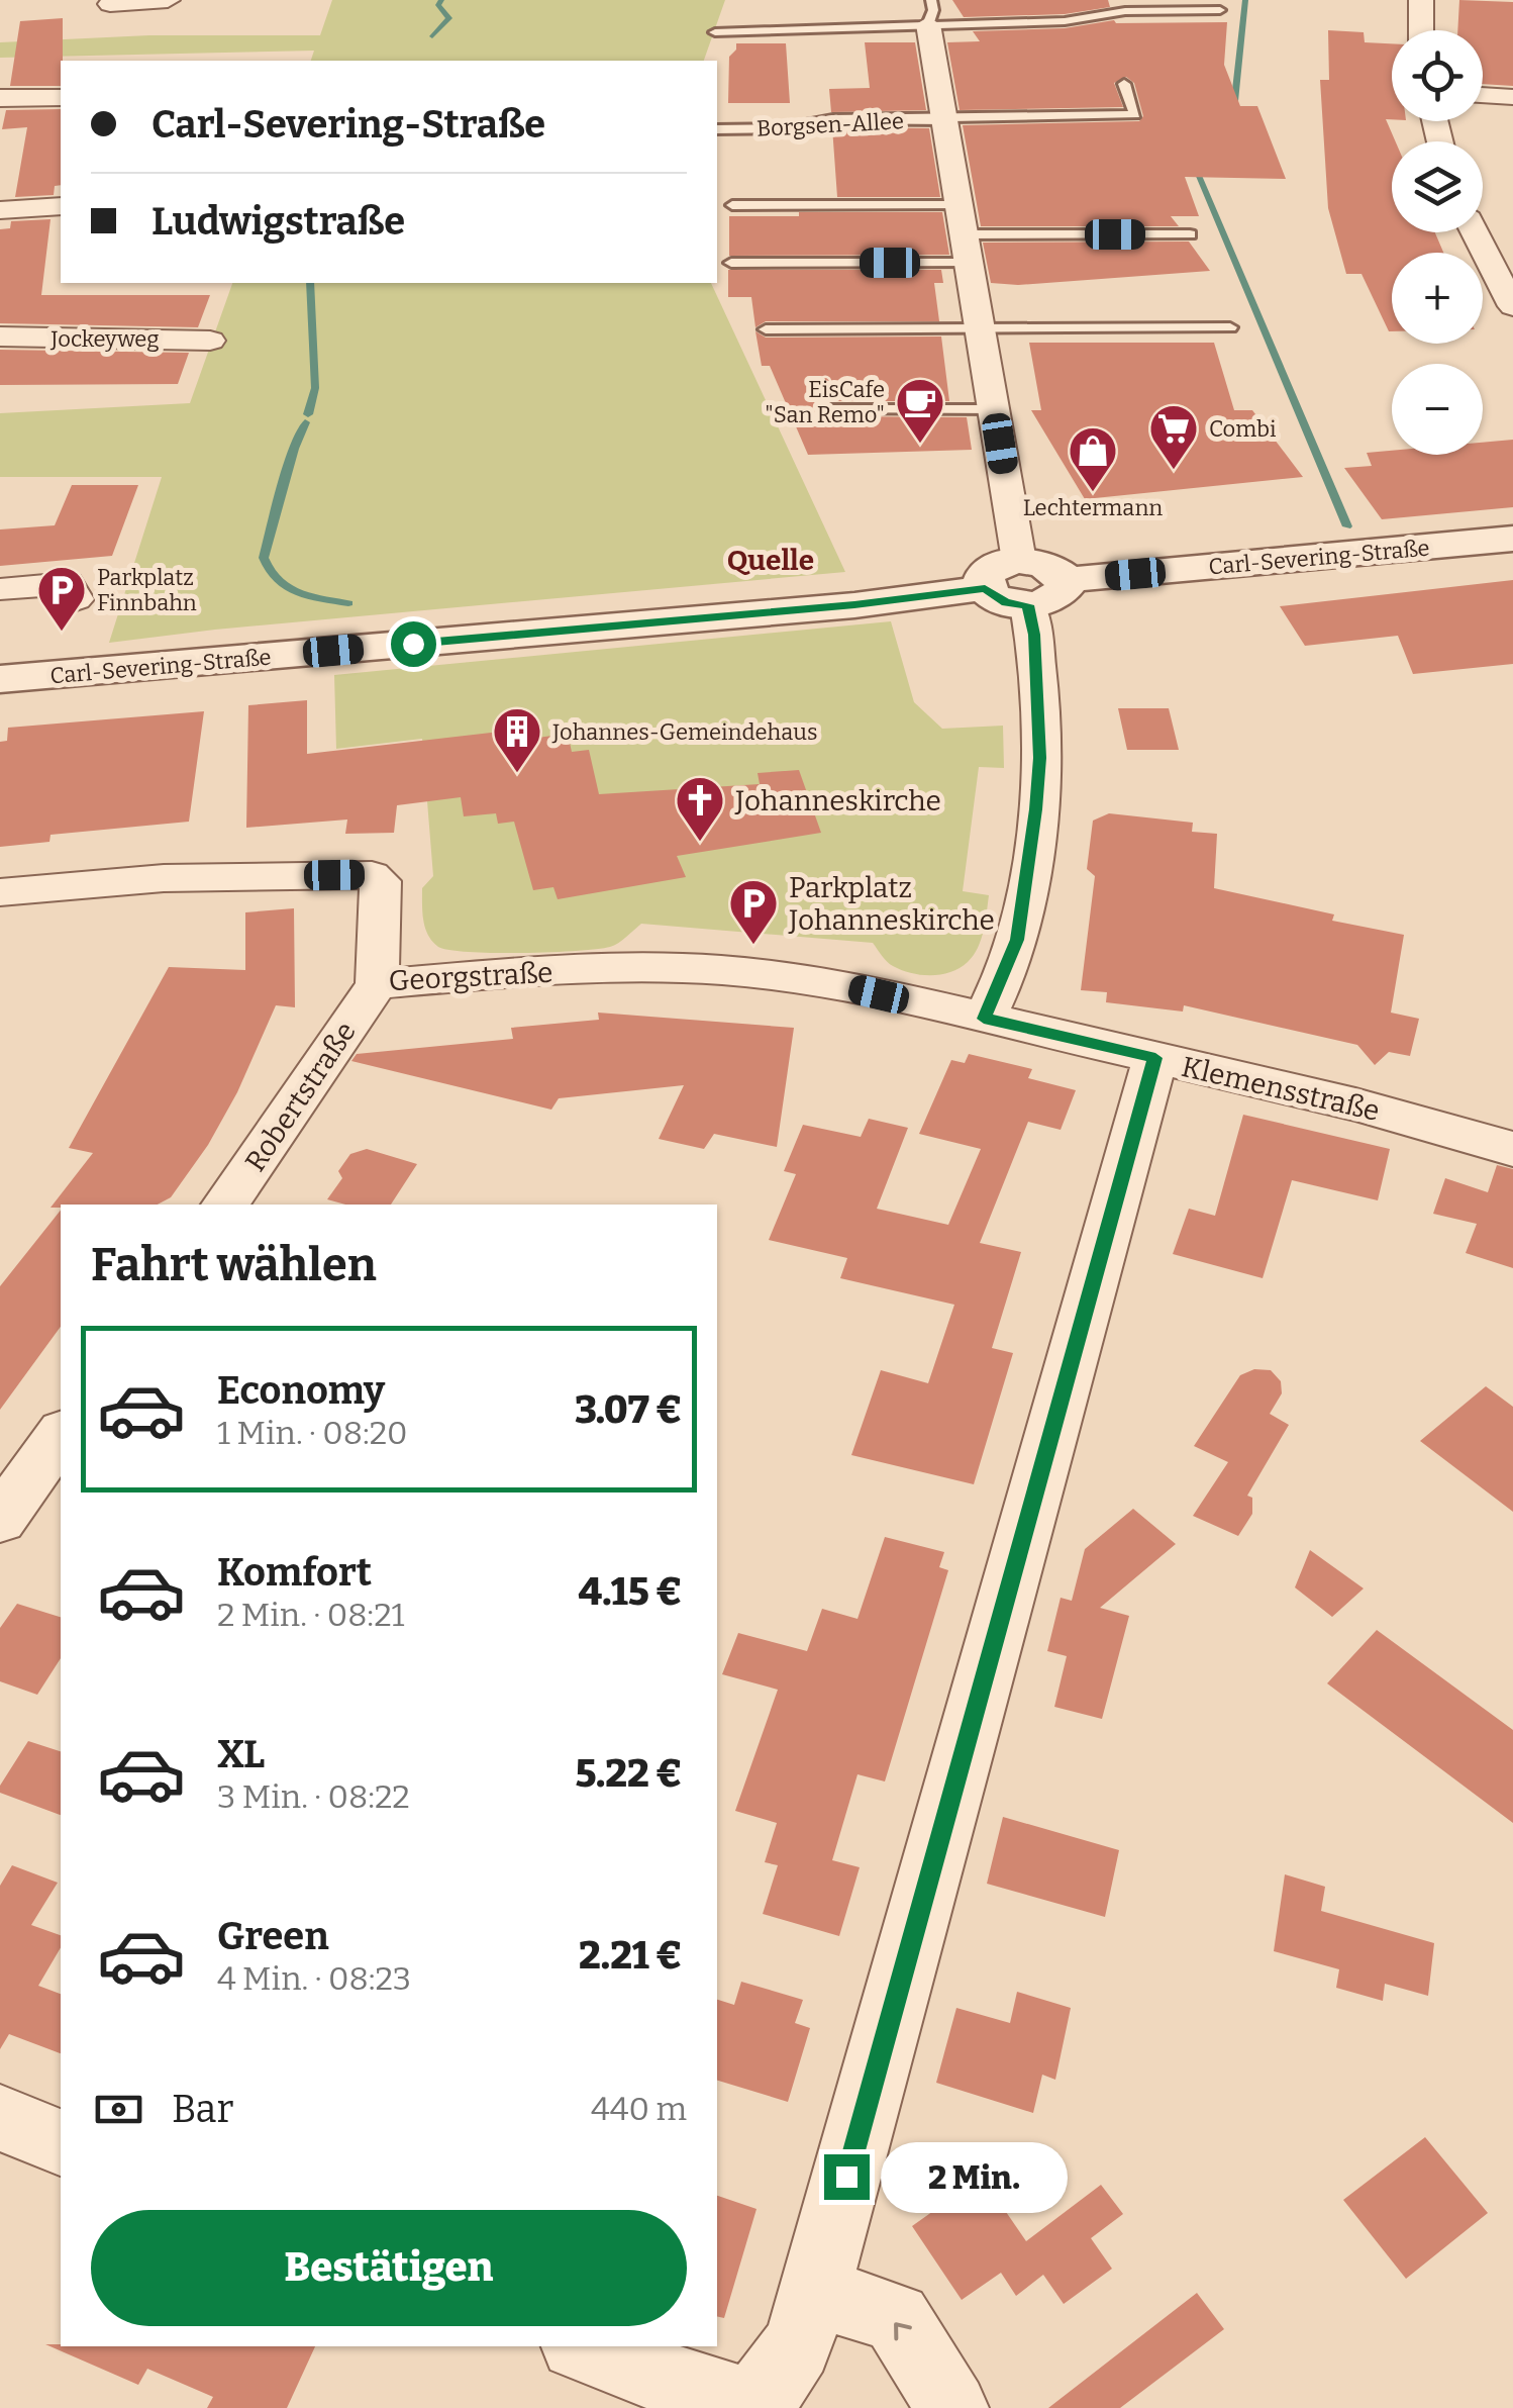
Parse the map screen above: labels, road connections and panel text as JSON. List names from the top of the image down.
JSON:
{
  "streets": {
    "street": [
      "Borgsen-Allee",
      "Jockeyweg",
      "Carl-Severing-Straße",
      "Georgstraße",
      "Klemensstraße",
      "Robertstraße"
    ]
  },
  "crossings": [
    ["Georgstraße", "Klemensstraße"],
    ["Georgstraße", "Robertstraße"]
  ],
  "districts": ["Quelle"],
  "places": {
    "cafe": ["EisCafe \"San Remo\""],
    "supermarket": ["Combi"],
    "shop": ["Lechtermann"],
    "parking": ["Parkplatz Finnbahn", "Parkplatz Johanneskirche"],
    "building": ["Johannes-Gemeindehaus"],
    "church": ["Johanneskirche"]
  },
  "page": {
    "map_buttons": ["+", "−"],
    "banner": ["Carl-Severing-Straße", "Ludwigstraße"],
    "heading": "Fahrt wählen",
    "list": [
      {
        "name": "Economy",
        "note": "1 Min. · 08:20",
        "value": "3.07 €"
      },
      {
        "name": "Komfort",
        "note": "2 Min. · 08:21",
        "value": "4.15 €"
      },
      {
        "name": "XL",
        "note": "3 Min. · 08:22",
        "value": "5.22 €"
      },
      {
        "name": "Green",
        "note": "4 Min. · 08:23",
        "value": "2.21 €"
      }
    ],
    "pay": ["Bar", "440 m"],
    "bubble": "2 Min.",
    "buttons": "Bestätigen"
  }
}
